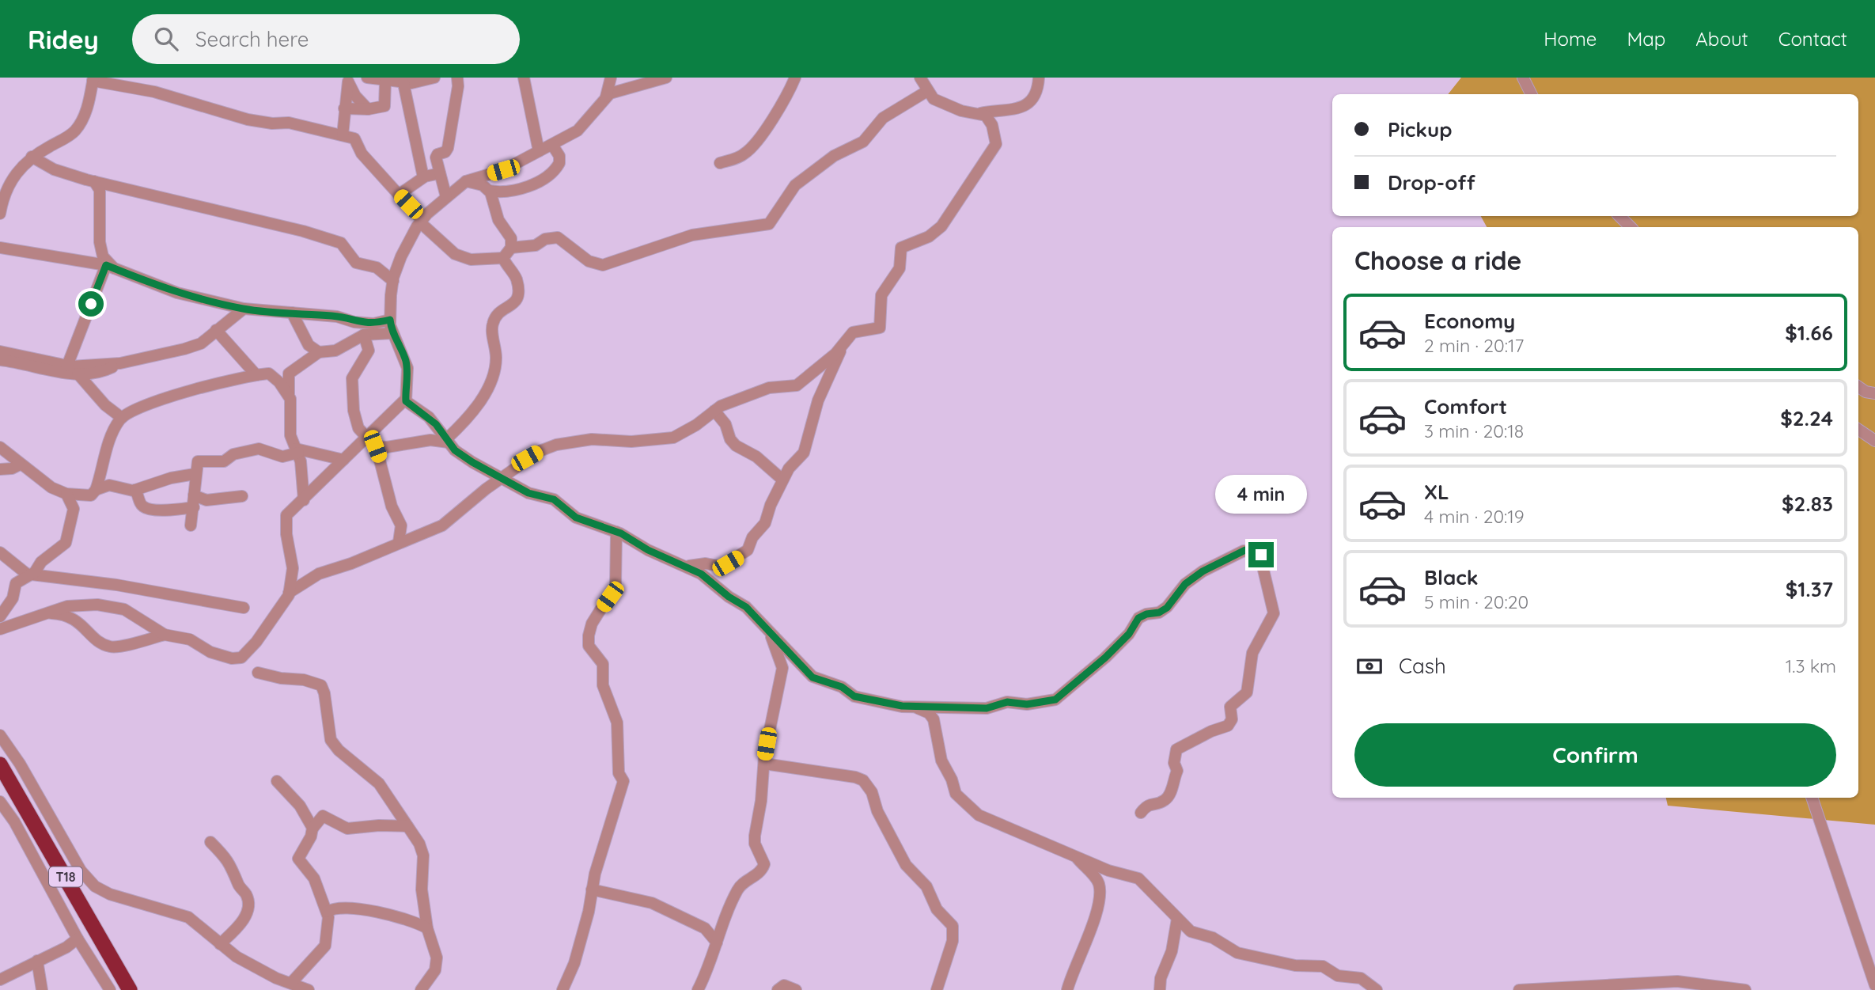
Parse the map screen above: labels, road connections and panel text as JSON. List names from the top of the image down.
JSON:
{
  "streets": {
    "highway": ["T18"]
  },
  "page": {
    "header": "Ridey",
    "search": "Search here",
    "nav": [
      "Home",
      "Map",
      "About",
      "Contact"
    ],
    "banner": ["Pickup", "Drop-off"],
    "heading": "Choose a ride",
    "list": [
      {
        "name": "Economy",
        "note": "2 min · 20:17",
        "value": "$1.66"
      },
      {
        "name": "Comfort",
        "note": "3 min · 20:18",
        "value": "$2.24"
      },
      {
        "name": "XL",
        "note": "4 min · 20:19",
        "value": "$2.83"
      },
      {
        "name": "Black",
        "note": "5 min · 20:20",
        "value": "$1.37"
      }
    ],
    "bubble": "4 min",
    "pay": ["Cash", "1.3 km"],
    "buttons": "Confirm"
  }
}
